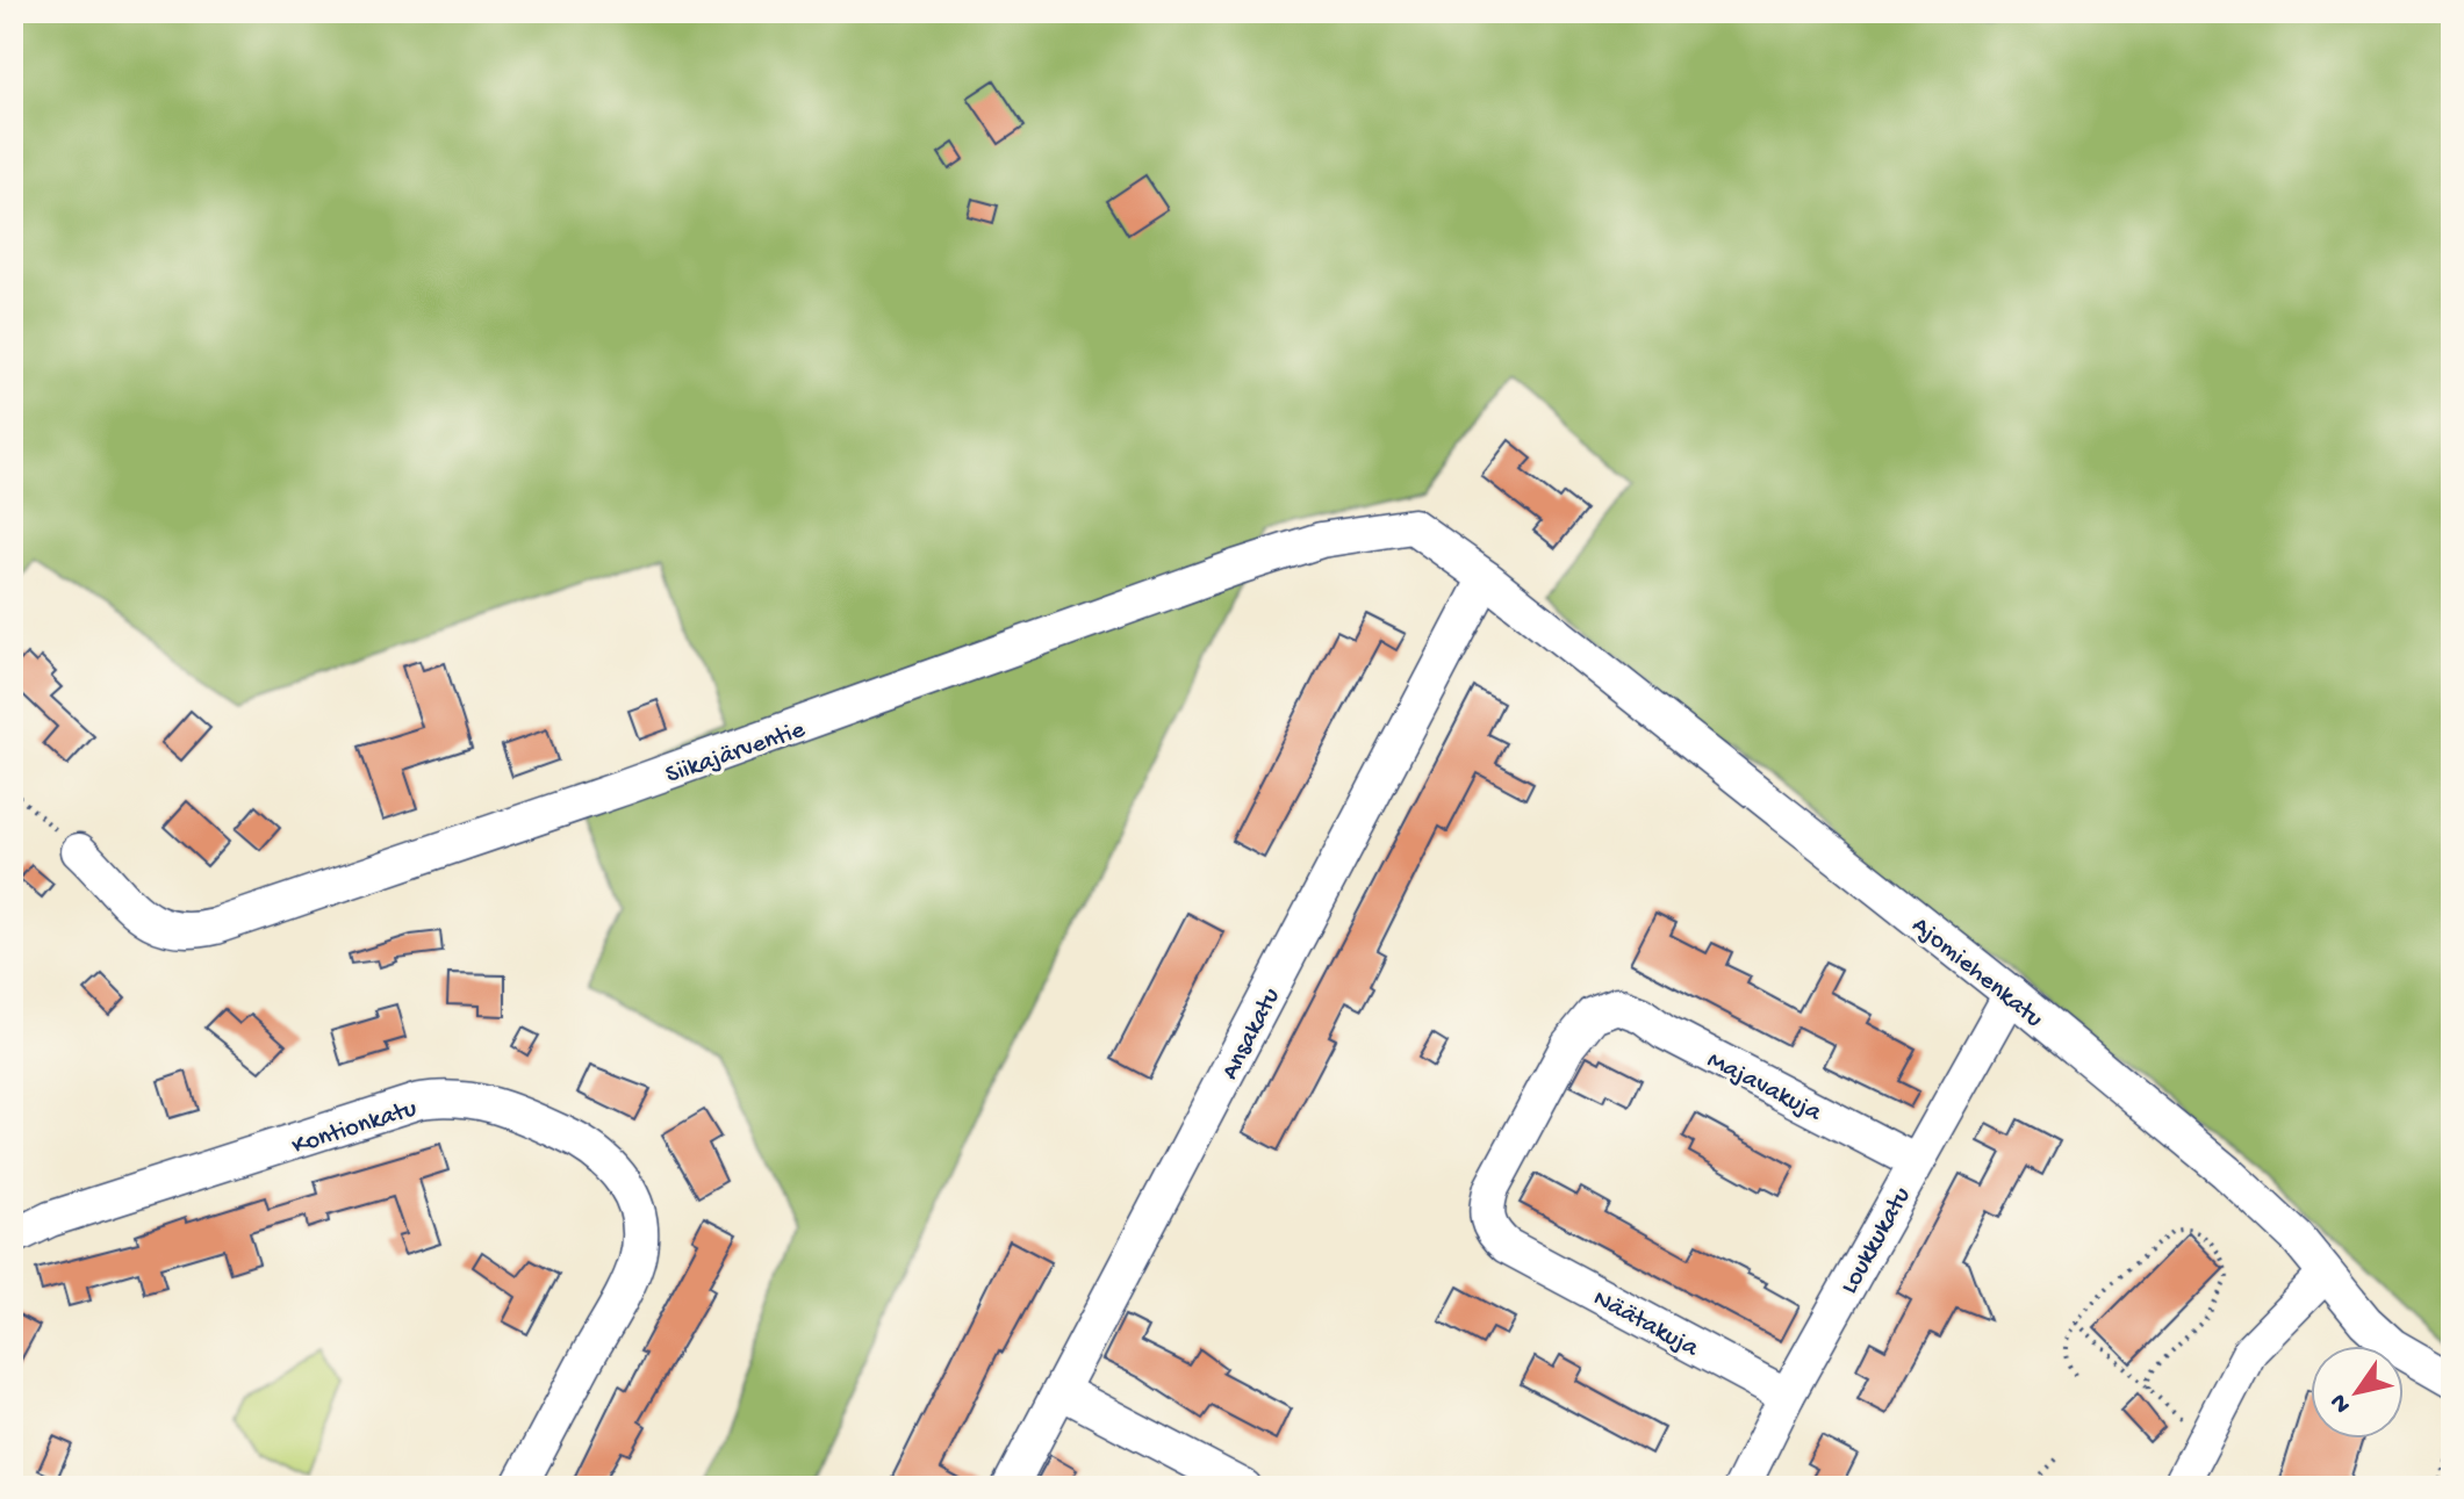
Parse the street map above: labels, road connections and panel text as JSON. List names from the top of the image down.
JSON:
{
  "streets": {
    "street": [
      "Siikajärventie",
      "Ajomiehenkatu",
      "Ansakatu",
      "Majavakuja",
      "Kontionkatu",
      "Loukkukatu",
      "Näätakuja"
    ]
  },
  "crossings": [
    ["Siikajärventie", "Ajomiehenkatu"],
    ["Siikajärventie", "Ansakatu"],
    ["Ajomiehenkatu", "Ansakatu"],
    ["Ajomiehenkatu", "Loukkukatu"],
    ["Majavakuja", "Loukkukatu"],
    ["Majavakuja", "Näätakuja"],
    ["Loukkukatu", "Näätakuja"]
  ],
  "north": "bottom left"
}
